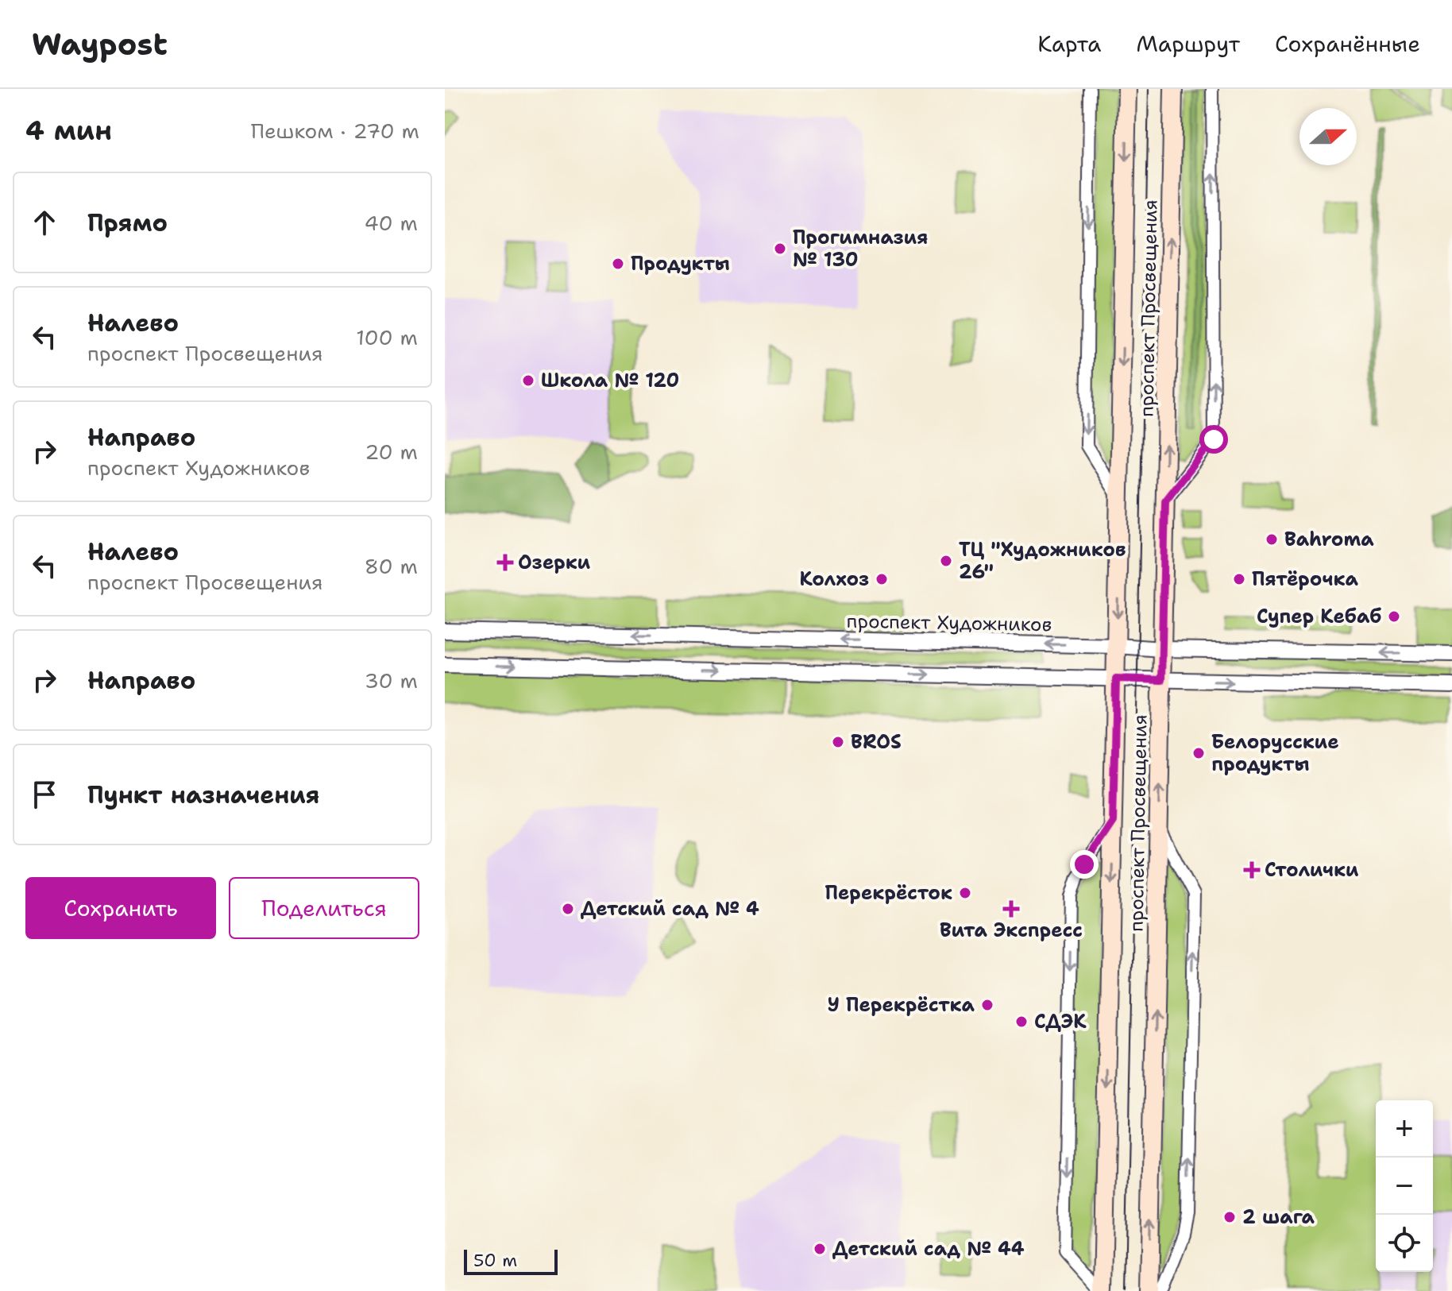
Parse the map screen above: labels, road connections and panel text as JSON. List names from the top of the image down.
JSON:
{
  "streets": {
    "main road": ["проспект Просвещения"],
    "street": ["проспект Художников"]
  },
  "crossings": [
    ["проспект Просвещения", "проспект Художников"]
  ],
  "places": {
    "other": [
      "Прогимназия № 130",
      "Продукты",
      "Школа № 120",
      "Bahroma",
      "ТЦ \"Художников 26\"",
      "Колхоз",
      "Пятёрочка",
      "Супер Кебаб",
      "BROS",
      "Белорусские продукты",
      "Перекрёсток",
      "Детский сад № 4",
      "У Перекрёстка",
      "СДЭК",
      "2 шага",
      "Детский сад № 44"
    ],
    "health": ["Озерки", "Столички", "Вита Экспресс"]
  },
  "scale_bar": "50 m",
  "north": "right",
  "page": {
    "header": "Waypost",
    "nav": ["Карта", "Маршрут", "Сохранённые"],
    "heading": ["4 мин", "Пешком · 270 m"],
    "list": [
      ["Прямо", "40 m"],
      ["Налево", "проспект Просвещения", "100 m"],
      ["Направо", "проспект Художников", "20 m"],
      ["Налево", "проспект Просвещения", "80 m"],
      ["Направо", "30 m"],
      "Пункт назначения"
    ],
    "buttons": ["Сохранить", "Поделиться"],
    "map_buttons": ["+", "−"],
    "scale": "50 m"
  }
}
